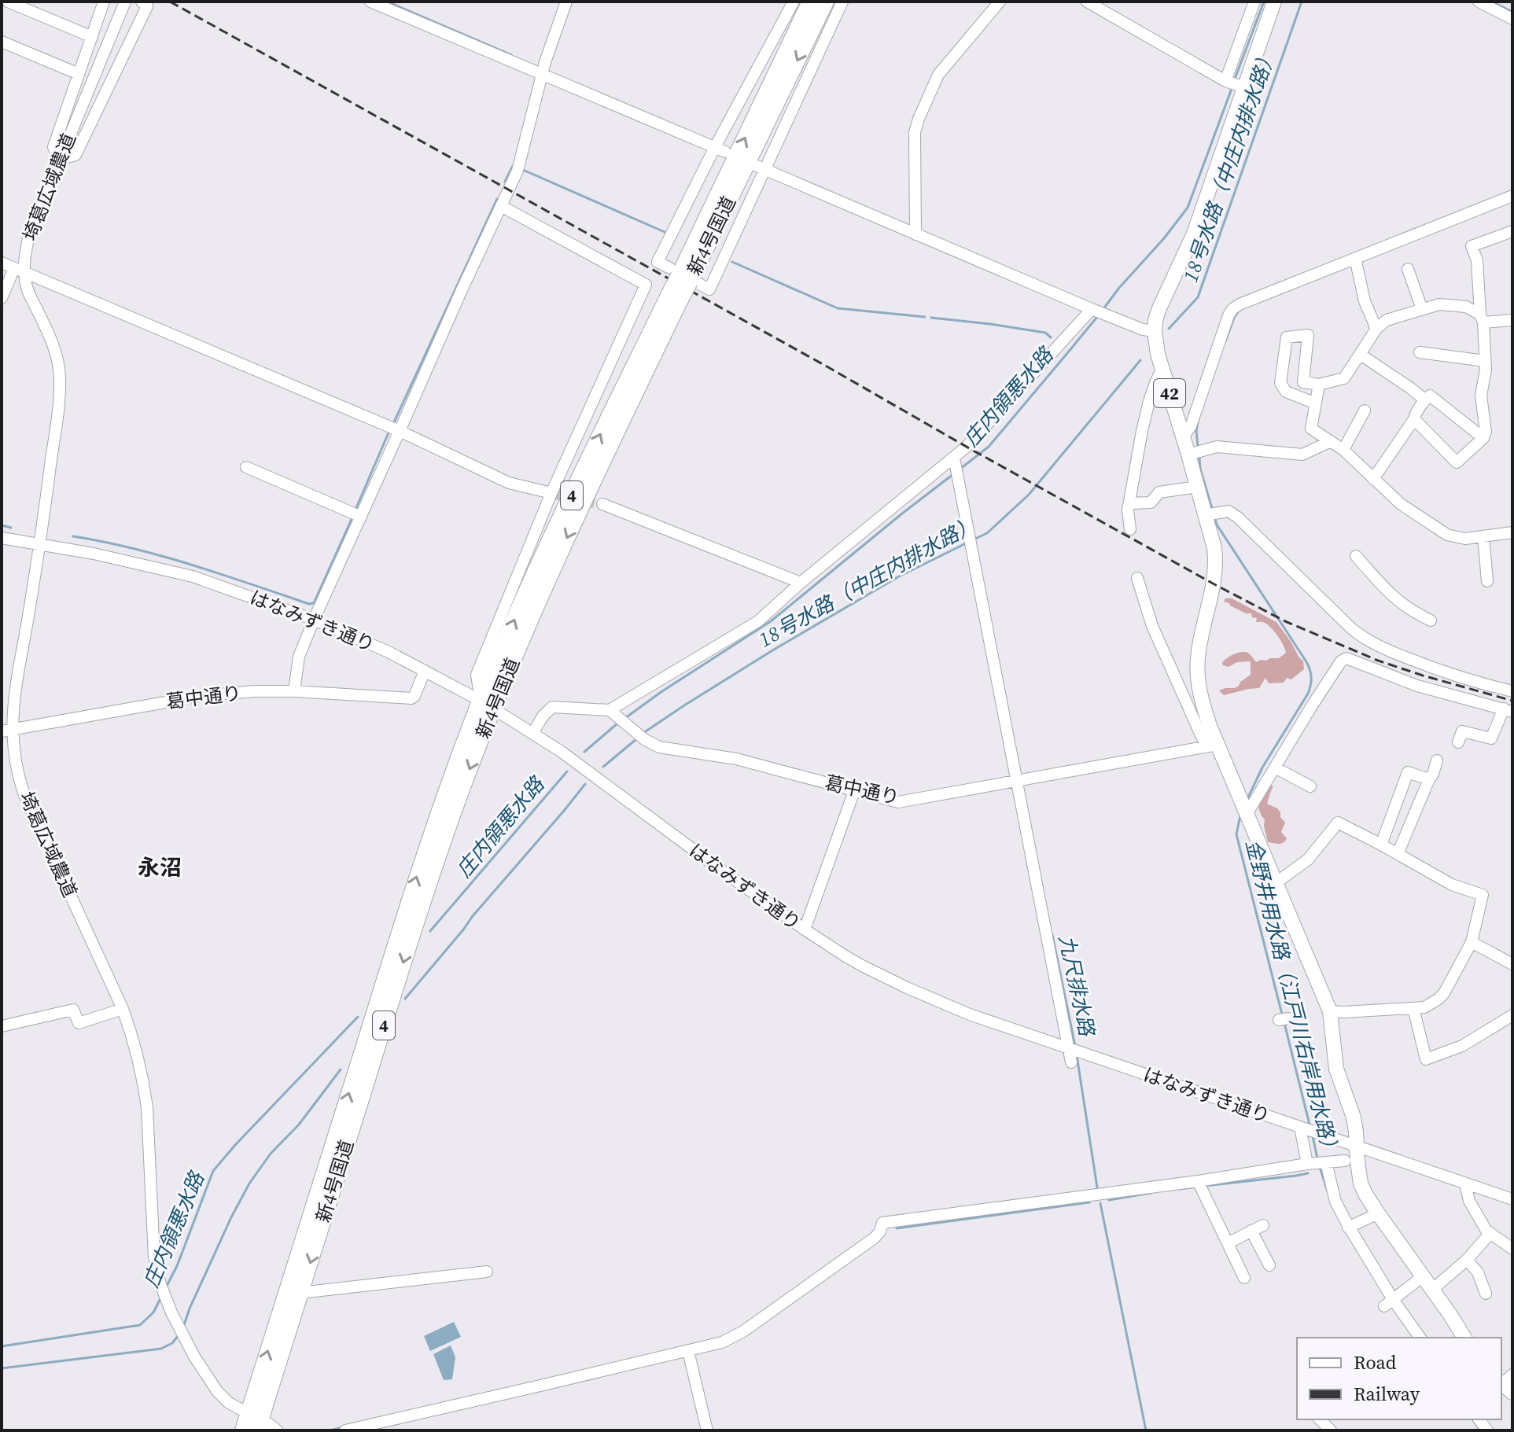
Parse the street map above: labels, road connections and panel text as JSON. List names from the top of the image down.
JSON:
{
  "streets": {
    "highway": ["新4号国道", "4"],
    "main road": ["42"],
    "street": ["埼葛広域農道", "はなみずき通り", "葛中通り"]
  },
  "crossings": [
    ["埼葛広域農道", "新4号国道"],
    ["埼葛広域農道", "はなみずき通り"],
    ["埼葛広域農道", "葛中通り"],
    ["新4号国道", "はなみずき通り"],
    ["42", "はなみずき通り"],
    ["42", "葛中通り"],
    ["はなみずき通り", "葛中通り"]
  ],
  "districts": ["永沼"],
  "water": [
    "18号水路（中庄内排水路）",
    "庄内領悪水路",
    "九尺排水路",
    "金野井用水路（江戸川右岸用水路）"
  ],
  "legend": ["Road", "Railway"]
}
